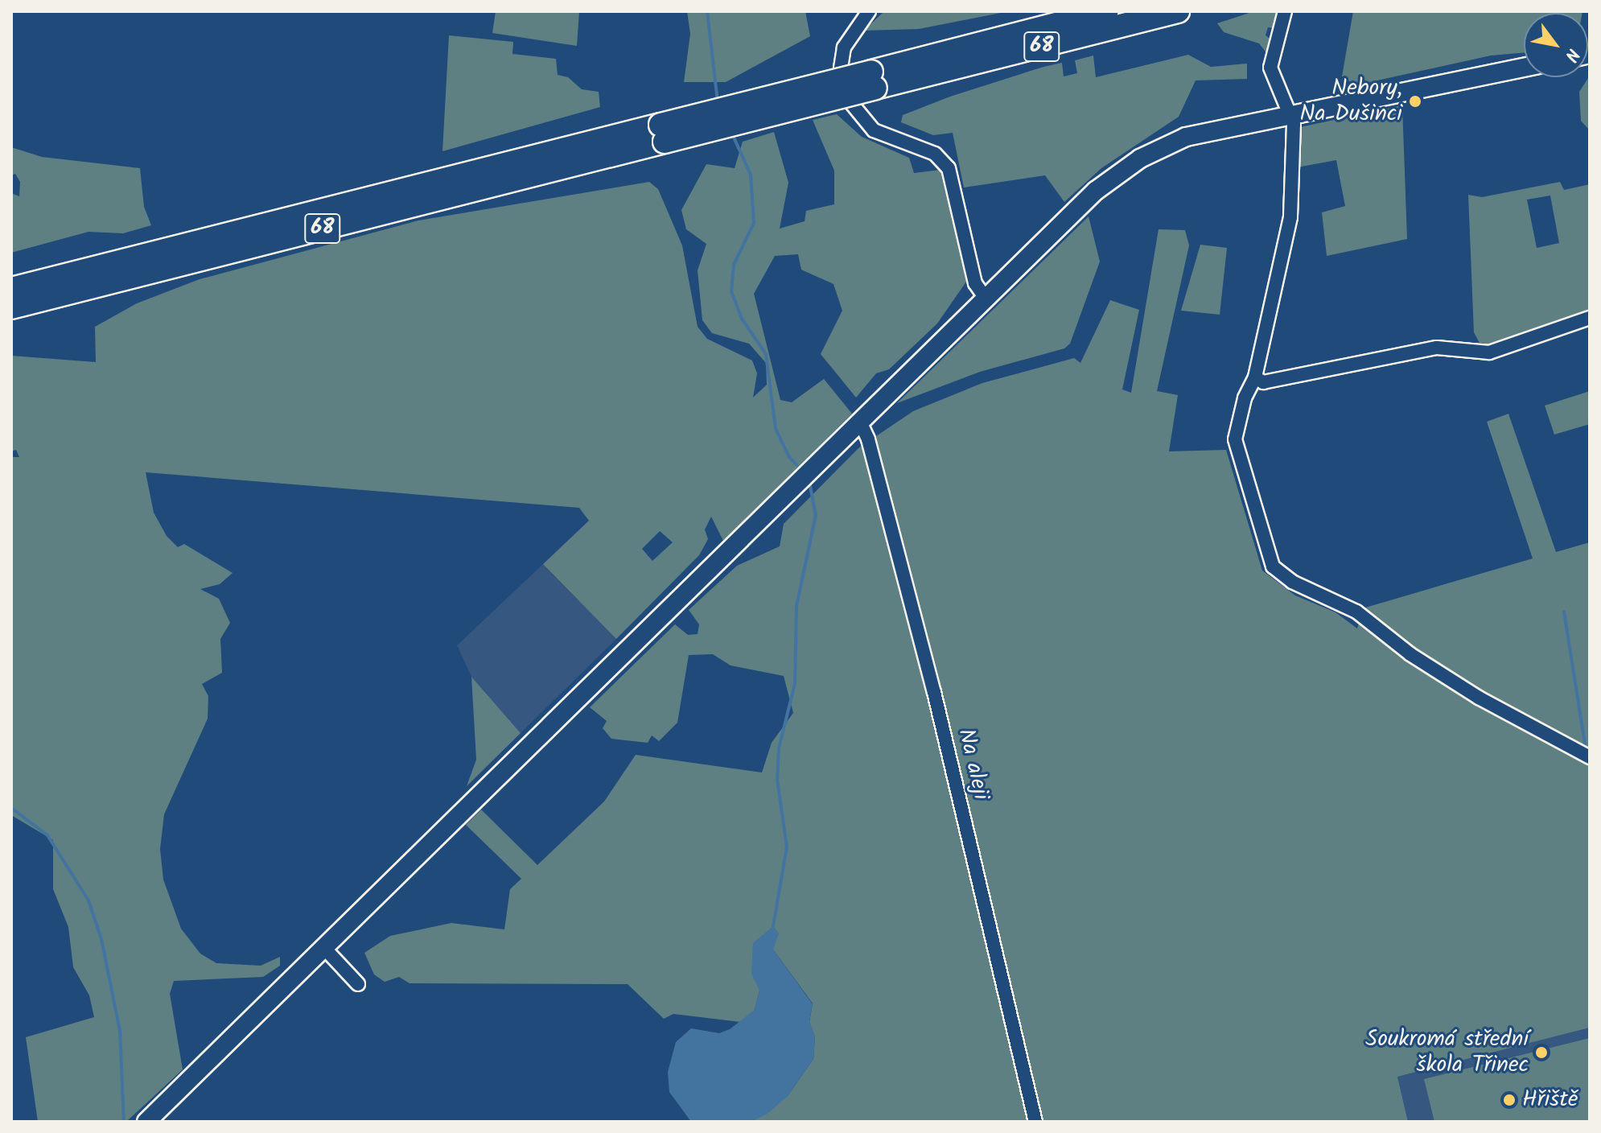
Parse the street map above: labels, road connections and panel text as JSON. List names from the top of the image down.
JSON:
{
  "streets": {
    "highway": ["68"],
    "street": ["Na aleji"]
  },
  "places": ["Nebory, Na Dušinci", "Soukromá střední škola Třinec", "Hřiště"],
  "north": "bottom right"
}
